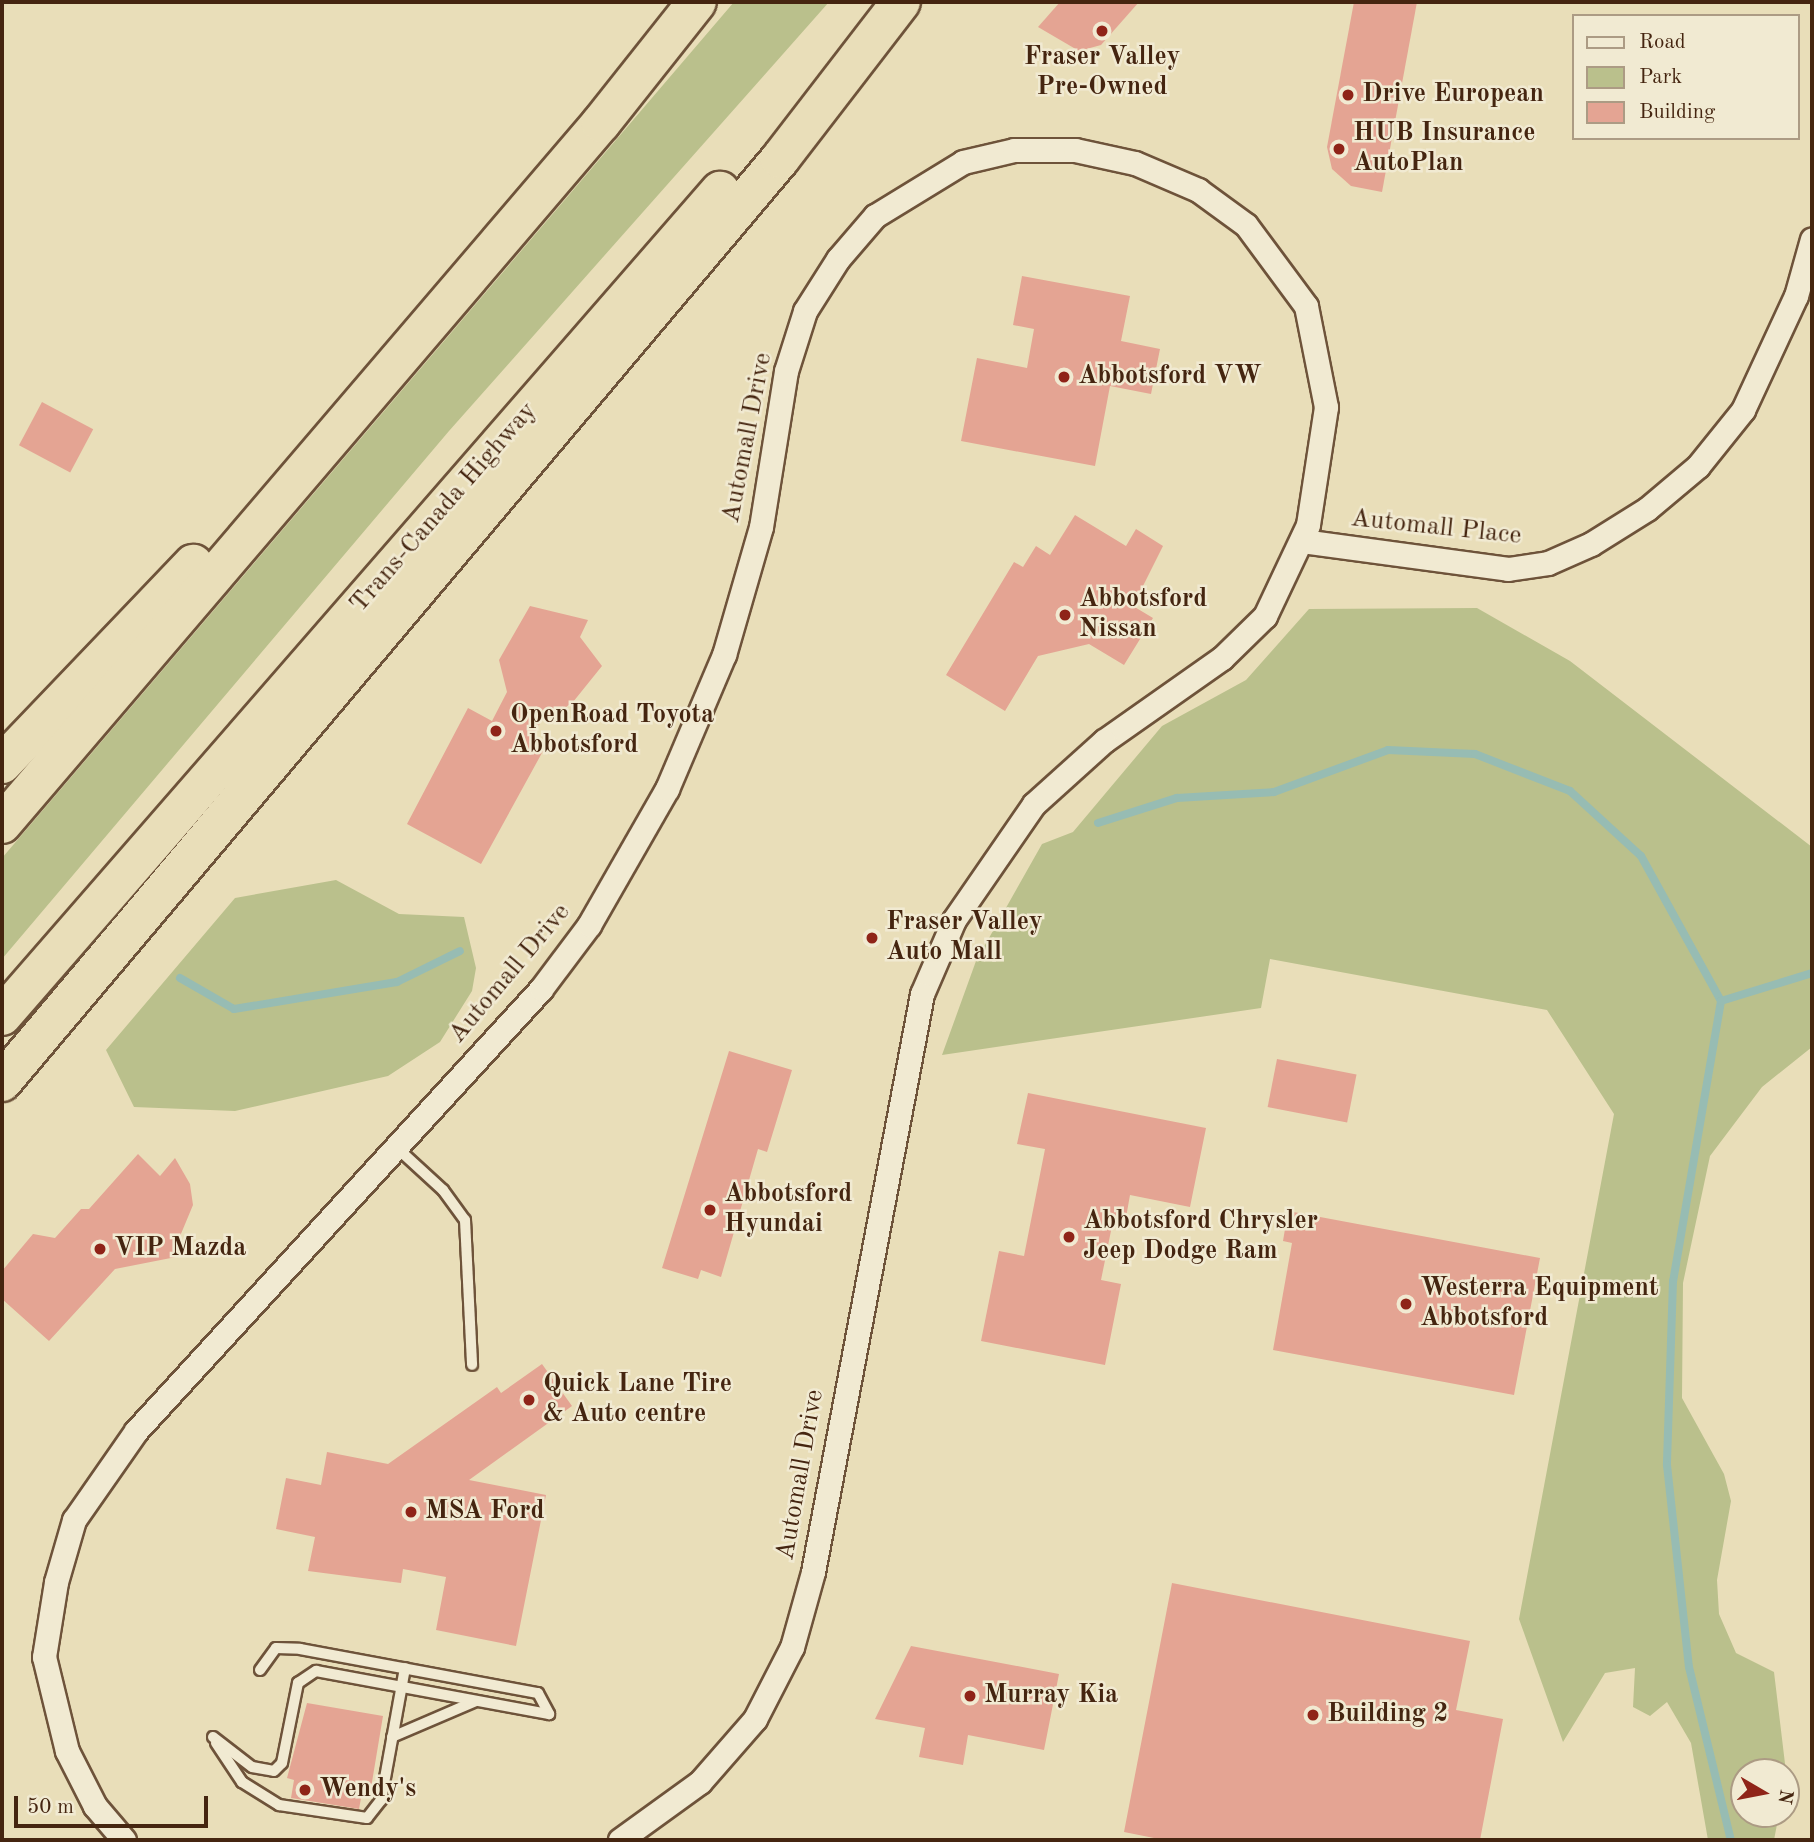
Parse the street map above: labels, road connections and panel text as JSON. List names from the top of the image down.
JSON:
{
  "streets": {
    "highway": ["Trans-Canada Highway"],
    "street": ["Automall Drive", "Automall Place"]
  },
  "crossings": [
    ["Automall Drive", "Automall Place"]
  ],
  "places": [
    "Fraser Valley Pre-Owned",
    "Drive European",
    "HUB Insurance AutoPlan",
    "Abbotsford VW",
    "Abbotsford Nissan",
    "OpenRoad Toyota Abbotsford",
    "Fraser Valley Auto Mall",
    "Abbotsford Hyundai",
    "Abbotsford Chrysler Jeep Dodge Ram",
    "VIP Mazda",
    "Westerra Equipment Abbotsford",
    "Quick Lane Tire & Auto centre",
    "MSA Ford",
    "Murray Kia",
    "Building 2",
    "Wendy's"
  ],
  "legend": ["Road", "Park", "Building"],
  "scale_bar": "50 m",
  "north": "right"
}
